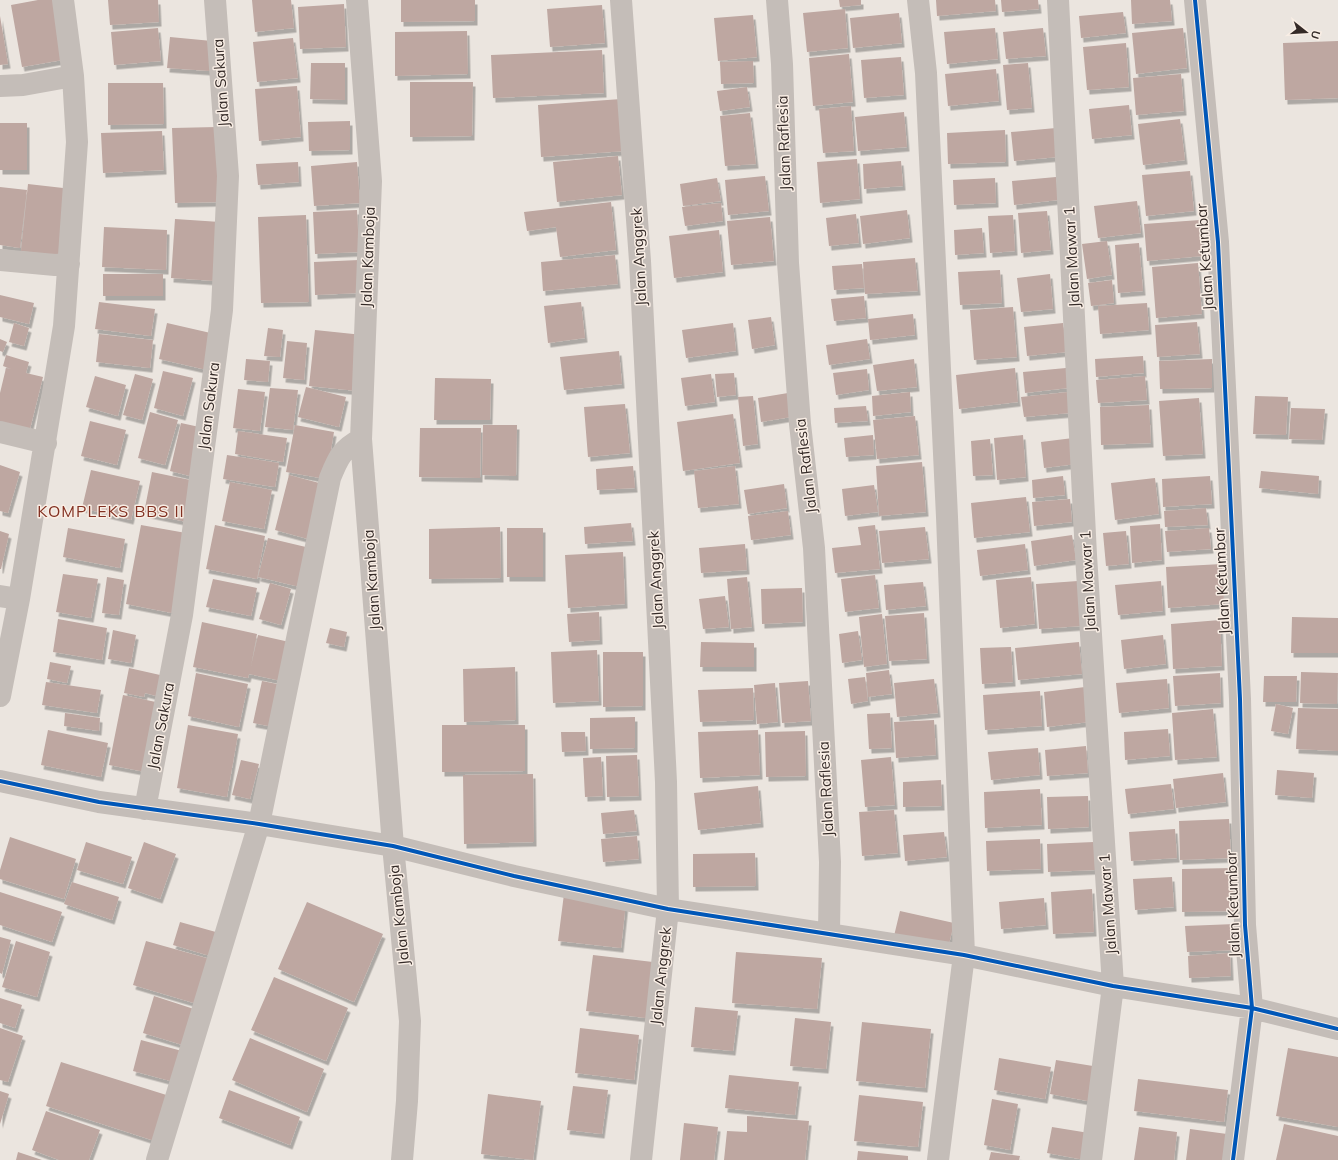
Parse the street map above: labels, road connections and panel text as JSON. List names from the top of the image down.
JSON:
{
  "streets": {
    "street": [
      "Jalan Sakura",
      "Jalan Raflesia",
      "Jalan Kamboja",
      "Jalan Anggrek",
      "Jalan Mawar 1",
      "Jalan Ketumbar"
    ]
  },
  "districts": ["KOMPLEKS BBS II"],
  "north": "right"
}
